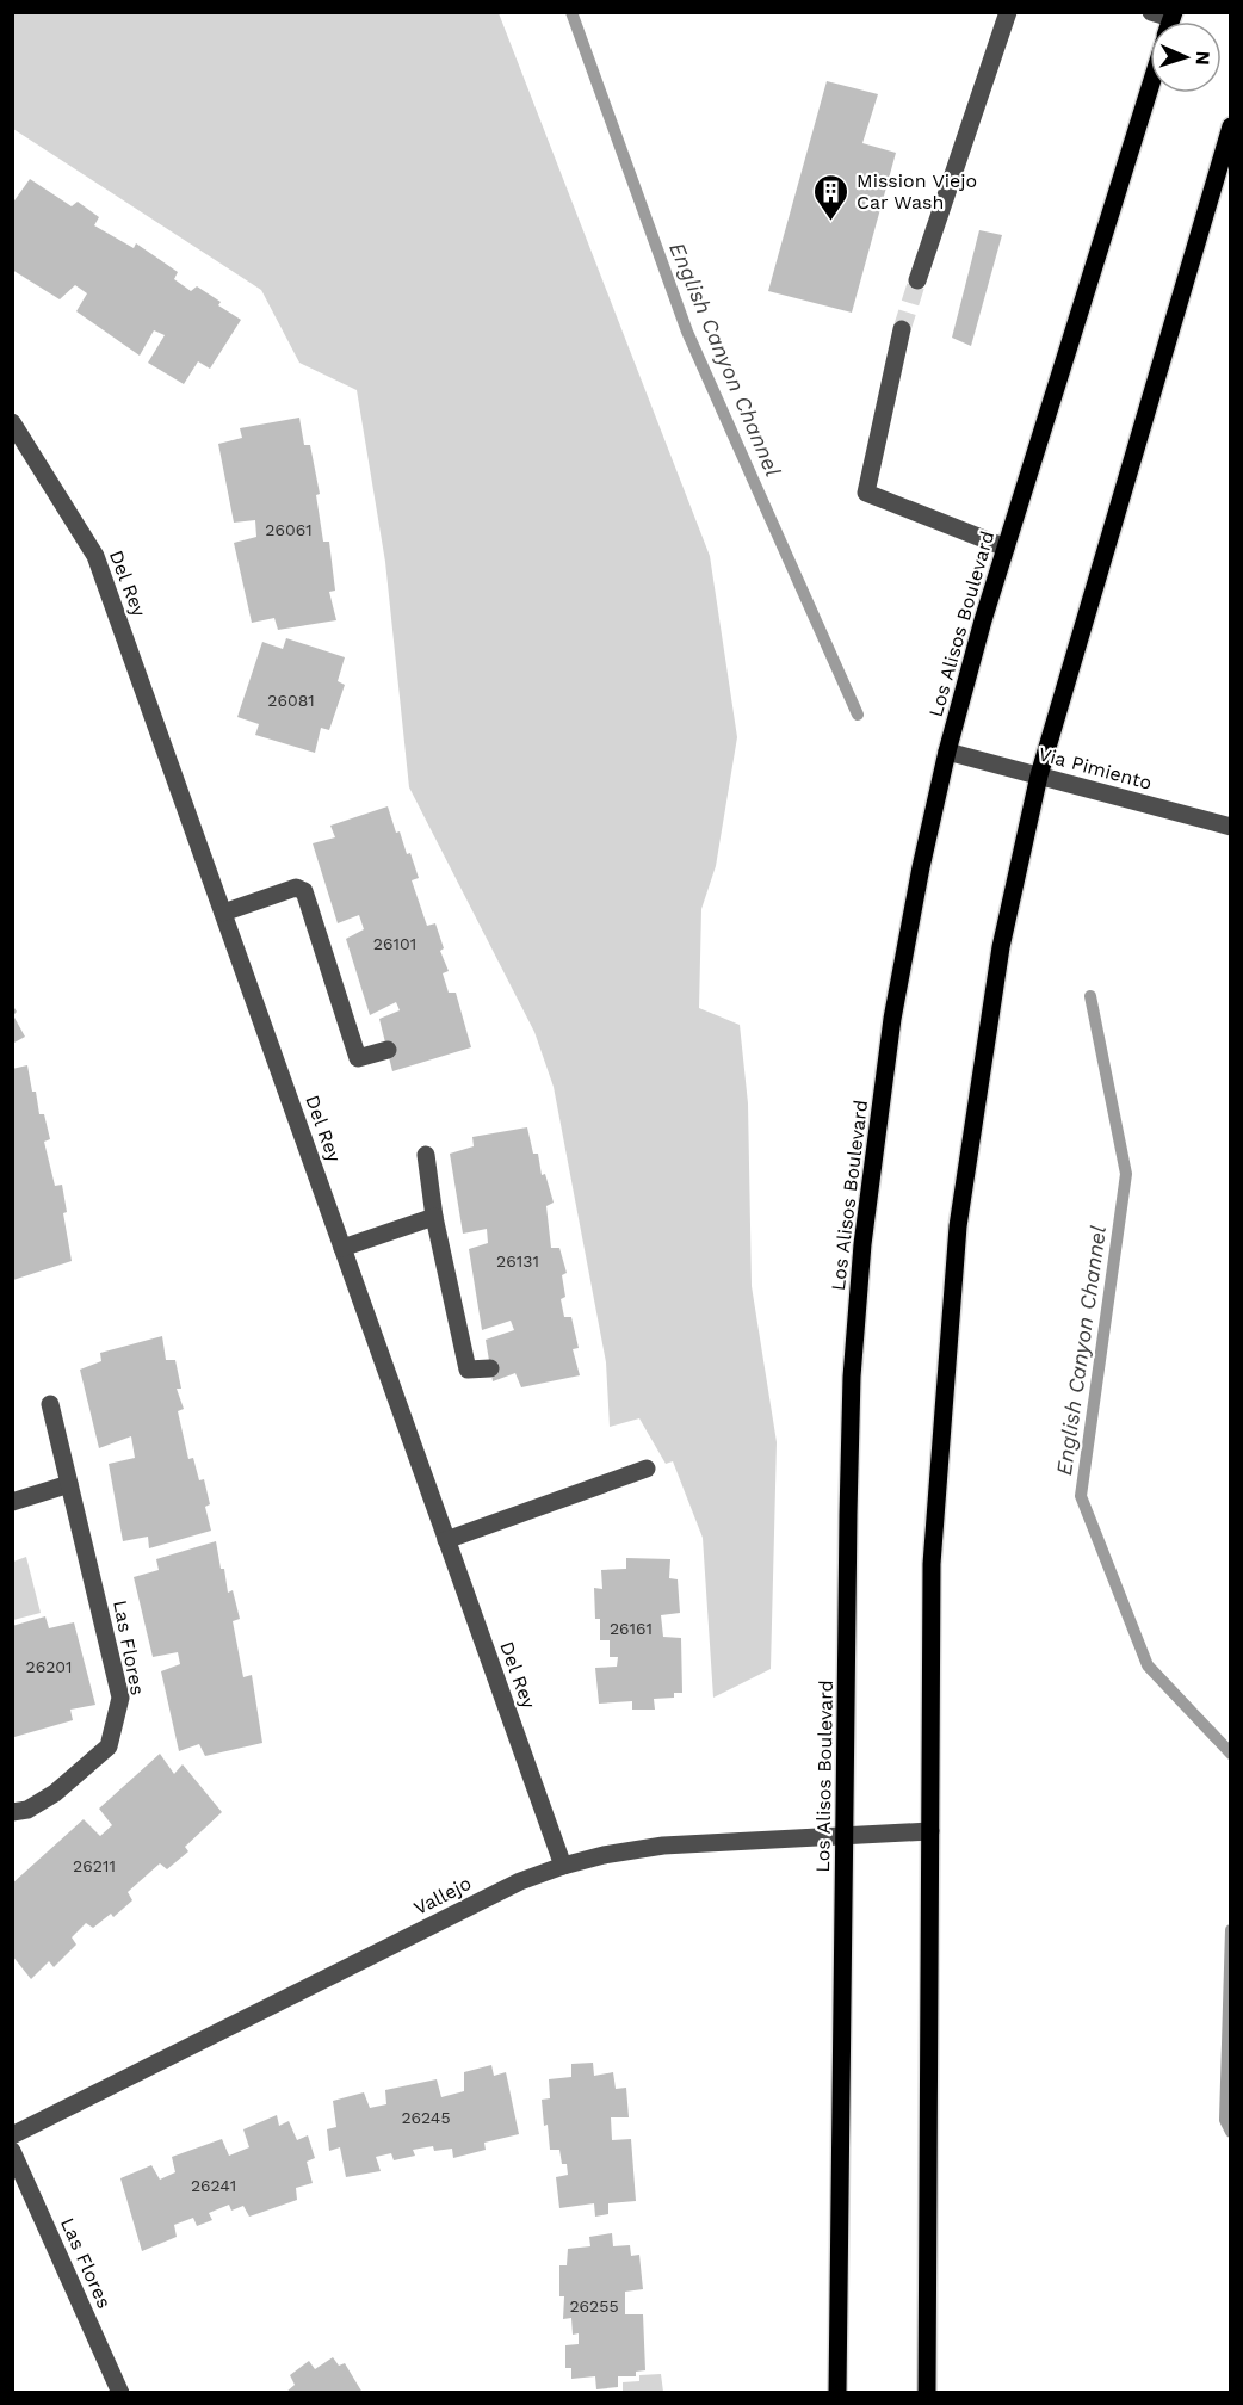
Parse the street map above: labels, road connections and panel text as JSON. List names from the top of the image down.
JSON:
{
  "streets": {
    "main road": ["Los Alisos Boulevard"],
    "street": [
      "Del Rey",
      "Via Pimiento",
      "Las Flores",
      "Vallejo"
    ]
  },
  "crossings": [
    ["Del Rey", "Vallejo"],
    ["Los Alisos Boulevard", "Via Pimiento"],
    ["Los Alisos Boulevard", "Vallejo"]
  ],
  "water": ["English Canyon Channel"],
  "places": {
    "building": ["Mission Viejo Car Wash"]
  },
  "house_numbers": [
    "26061",
    "26081",
    "26101",
    "26131",
    "26161",
    "26201",
    "26211",
    "26245",
    "26241",
    "26255"
  ],
  "north": "right"
}
